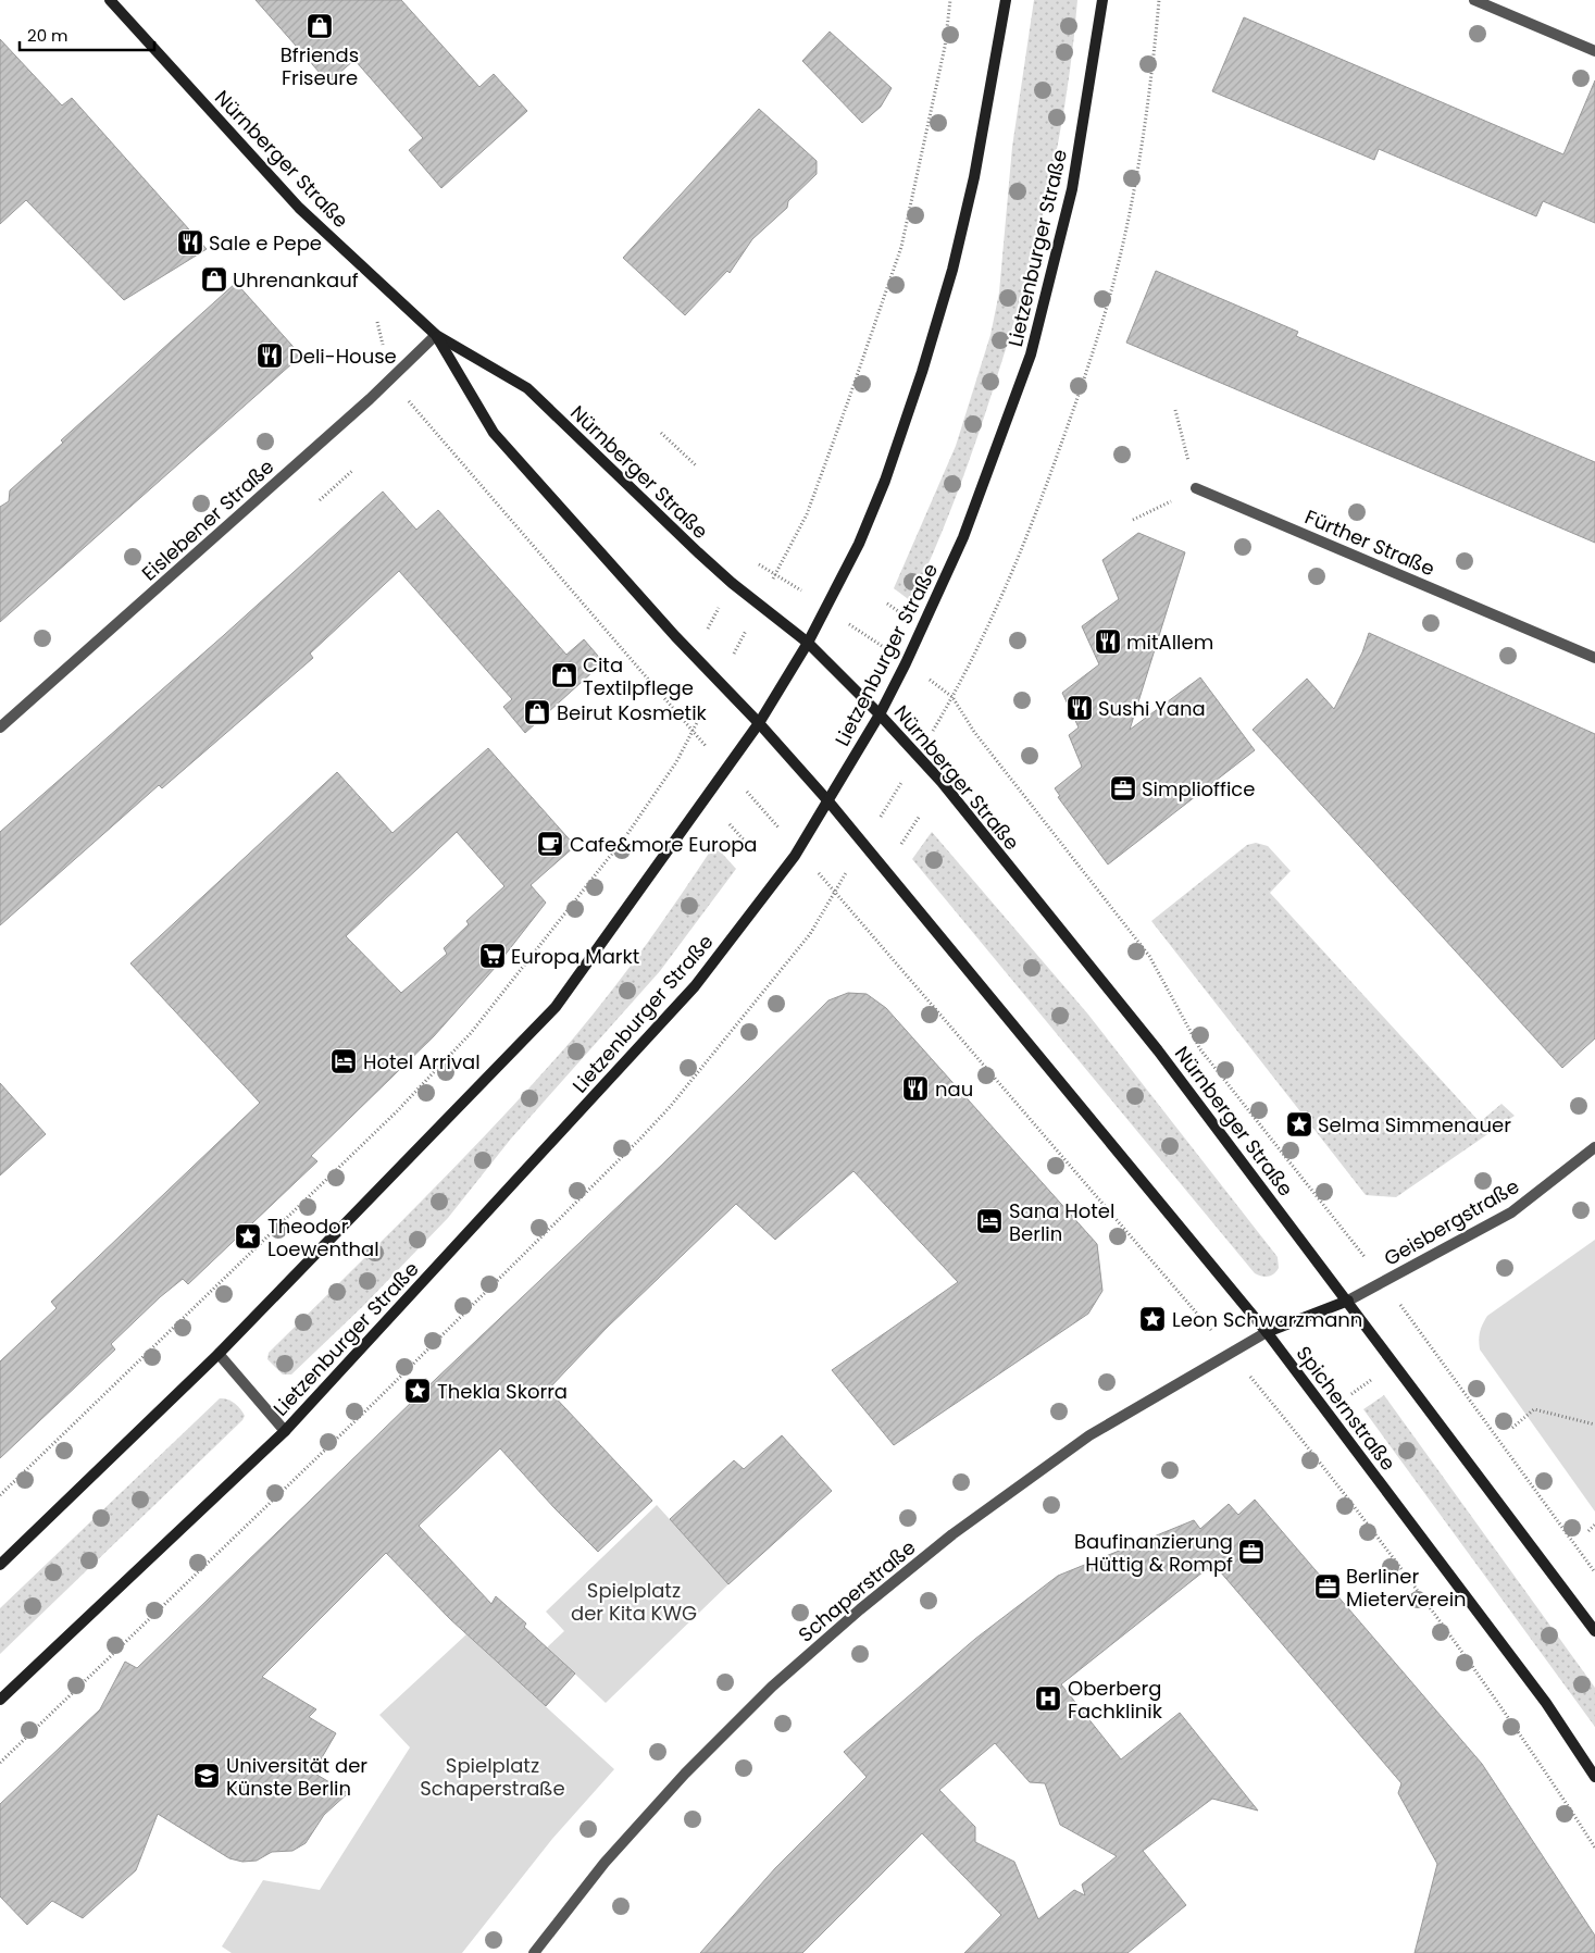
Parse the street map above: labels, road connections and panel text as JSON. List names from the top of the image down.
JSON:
{
  "streets": {
    "main road": ["Nürnberger Straße", "Lietzenburger Straße", "Spichernstraße"],
    "street": [
      "Eislebener Straße",
      "Fürther Straße",
      "Geisbergstraße",
      "Schaperstraße"
    ]
  },
  "crossings": [
    ["Nürnberger Straße", "Lietzenburger Straße"],
    ["Nürnberger Straße", "Eislebener Straße"],
    ["Nürnberger Straße", "Geisbergstraße"],
    ["Nürnberger Straße", "Spichernstraße"],
    ["Nürnberger Straße", "Schaperstraße"],
    ["Geisbergstraße", "Spichernstraße"],
    ["Spichernstraße", "Schaperstraße"]
  ],
  "parks": ["Spielplatz der Kita KWG", "Spielplatz Schaperstraße"],
  "places": {
    "shop": [
      "Bfriends Friseure",
      "Uhrenankauf",
      "Cita Textilpflege",
      "Beirut Kosmetik"
    ],
    "restaurant": [
      "Sale e Pepe",
      "Deli-House",
      "mitAllem",
      "Sushi Yana",
      "nau"
    ],
    "office": ["Simplioffice", "Baufinanzierung Hüttig & Rompf", "Berliner Mieterverein"],
    "cafe": ["Cafe&more Europa"],
    "supermarket": ["Europa Markt"],
    "hotel": ["Hotel Arrival", "Sana Hotel Berlin"],
    "place": [
      "Selma Simmenauer",
      "Theodor Loewenthal",
      "Leon Schwarzmann",
      "Thekla Skorra"
    ],
    "hospital": ["Oberberg Fachklinik"],
    "school or university": ["Universität der Künste Berlin"]
  },
  "scale_bar": "20 m"
}
